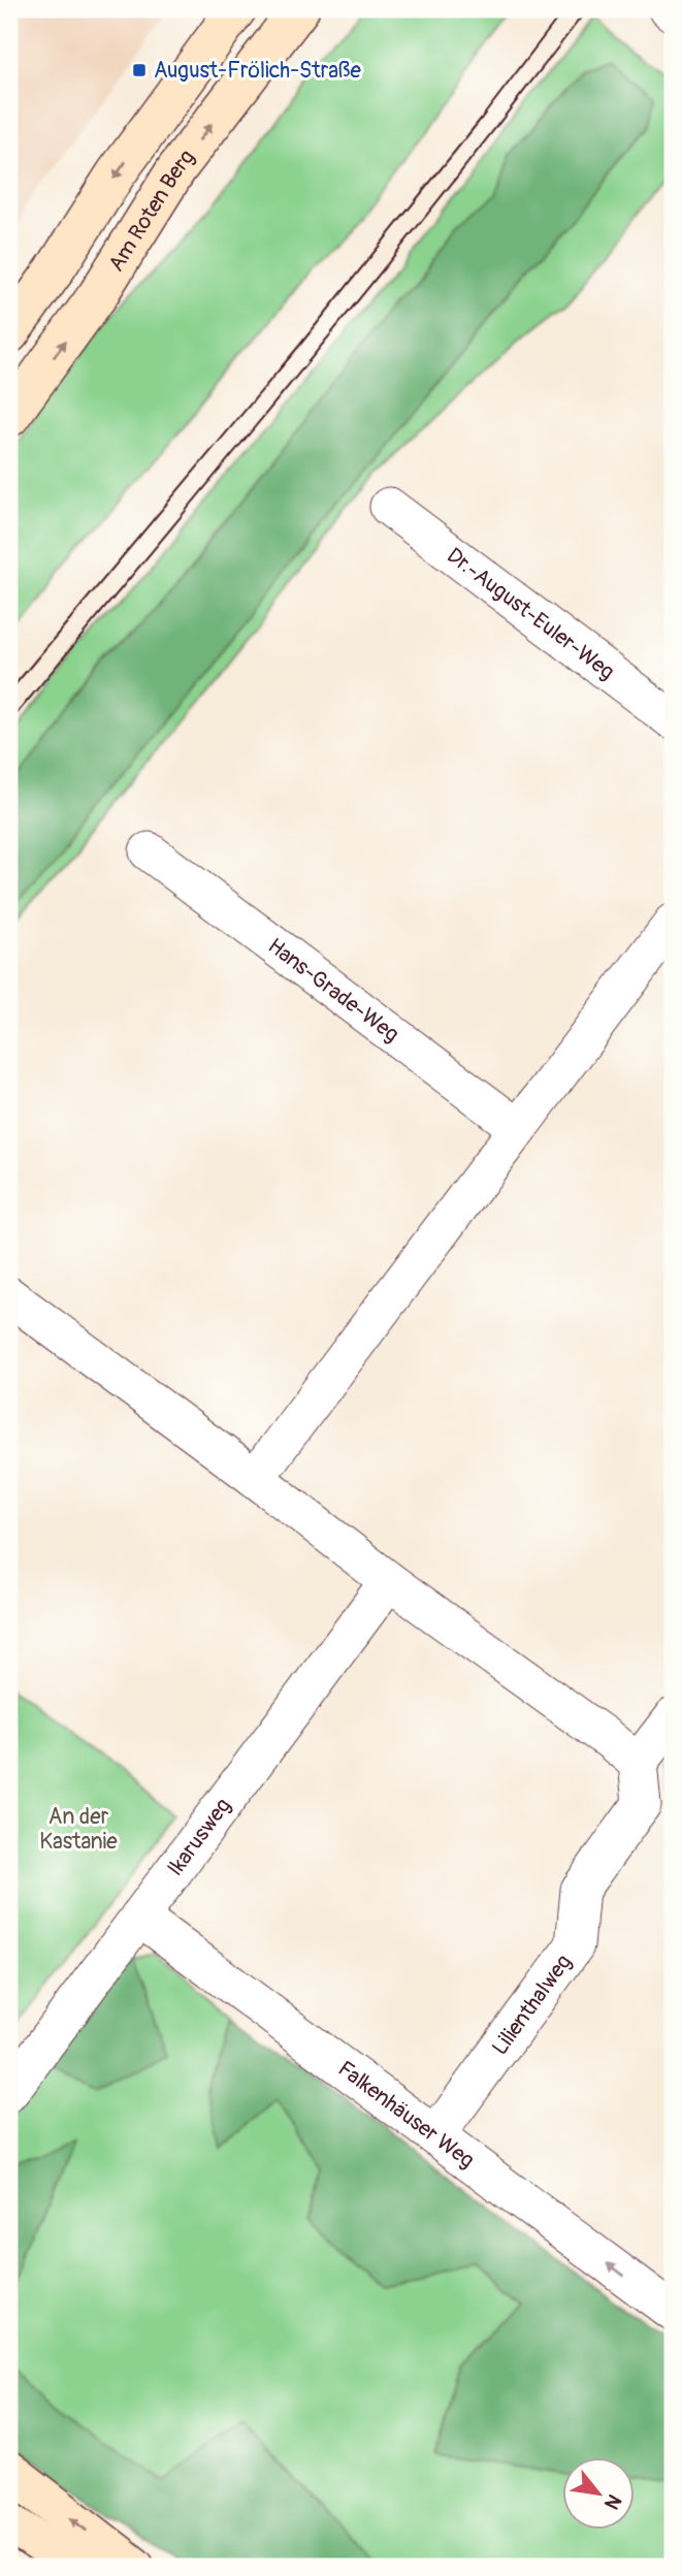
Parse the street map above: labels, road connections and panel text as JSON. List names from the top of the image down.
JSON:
{
  "streets": {
    "main road": ["Am Roten Berg"],
    "street": [
      "Dr.-August-Euler-Weg",
      "Hans-Grade-Weg",
      "Ikarusweg",
      "Lilienthalweg",
      "Falkenhäuser Weg"
    ]
  },
  "crossings": [
    ["Ikarusweg", "Falkenhäuser Weg"],
    ["Lilienthalweg", "Falkenhäuser Weg"]
  ],
  "one_way": ["Falkenhäuser Weg"],
  "parks": ["An der Kastanie"],
  "places": {
    "transit": ["August-Frölich-Straße"]
  },
  "north": "bottom right"
}
